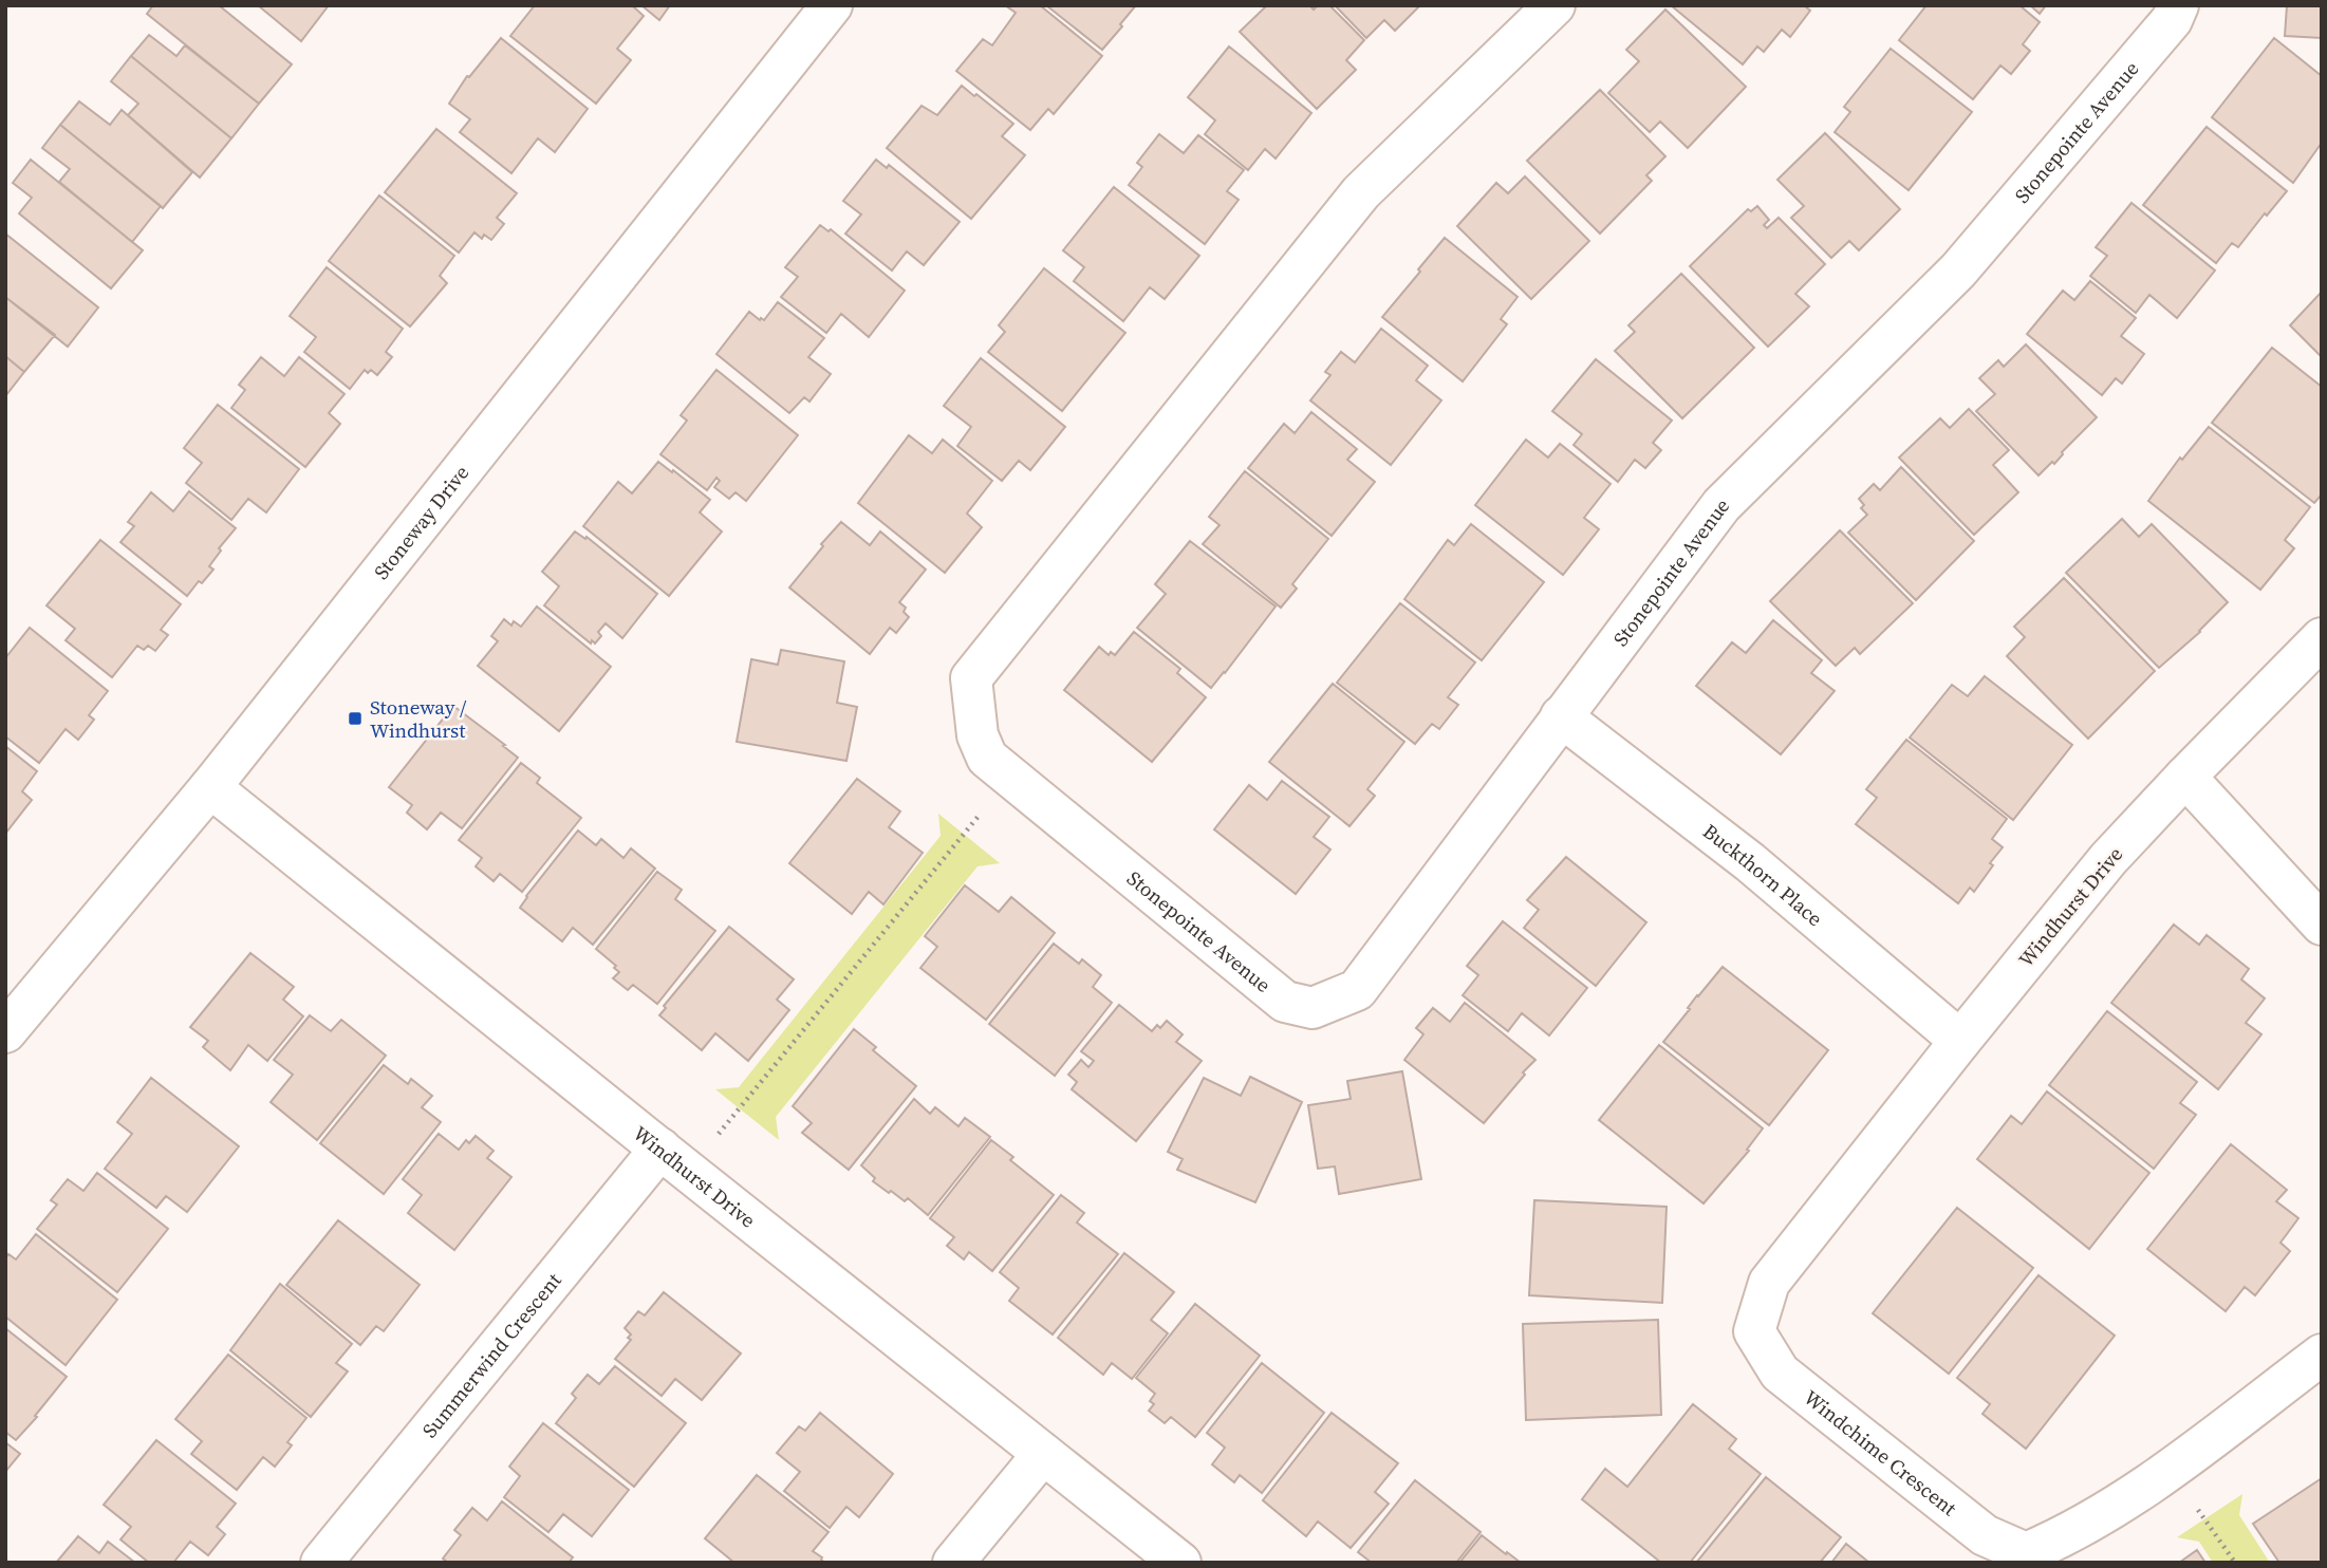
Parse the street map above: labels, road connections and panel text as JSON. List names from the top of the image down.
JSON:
{
  "streets": {
    "street": [
      "Stonepointe Avenue",
      "Stoneway Drive",
      "Buckthorn Place",
      "Windhurst Drive",
      "Summerwind Crescent",
      "Windchime Crescent"
    ]
  },
  "crossings": [
    ["Stonepointe Avenue", "Buckthorn Place"],
    ["Stoneway Drive", "Windhurst Drive"],
    ["Buckthorn Place", "Windhurst Drive"],
    ["Buckthorn Place", "Windchime Crescent"],
    ["Windhurst Drive", "Summerwind Crescent"],
    ["Windhurst Drive", "Windchime Crescent"]
  ],
  "places": {
    "transit": ["Stoneway / Windhurst"]
  }
}
